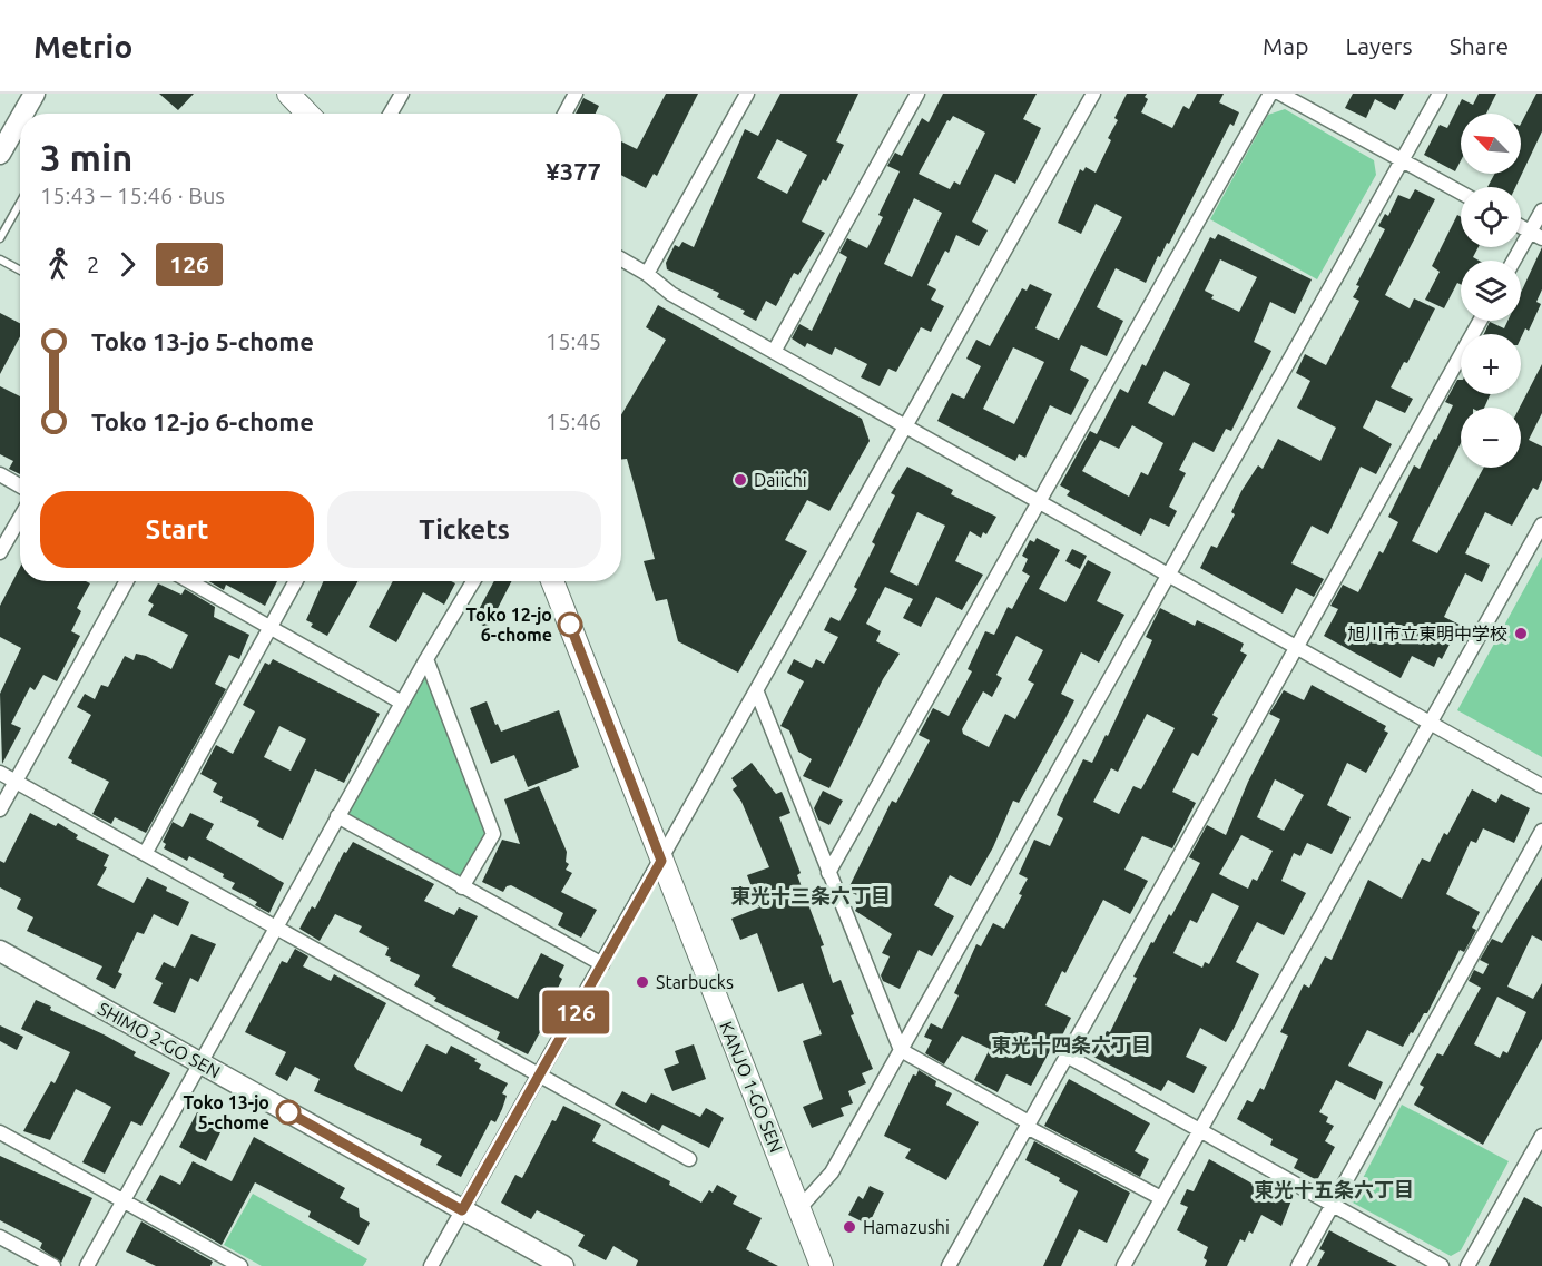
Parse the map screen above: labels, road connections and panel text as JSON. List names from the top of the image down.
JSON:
{
  "streets": {
    "main road": ["KANJO 1-GO SEN"],
    "street": ["SHIMO 2-GO SEN"]
  },
  "districts": ["東光十三条六丁目", "東光十四条六丁目", "東光十五条六丁目"],
  "places": [
    "Daiichi",
    "Toko 12-jo 6-chome",
    "旭川市立東明中学校",
    "Starbucks",
    "Toko 13-jo 5-chome",
    "Hamazushi"
  ],
  "lines": ["bus line 126"],
  "north": "top left",
  "page": {
    "header": "Metrio",
    "nav": ["Map", "Layers", "Share"],
    "on_map": "126",
    "map_buttons": ["+", "−"],
    "heading": ["3 min", "15:43 – 15:46 · Bus", "¥377"],
    "legs": ["2", "126"],
    "list": [
      {
        "name": "Toko 13-jo 5-chome",
        "value": "15:45"
      },
      {
        "name": "Toko 12-jo 6-chome",
        "value": "15:46"
      }
    ],
    "buttons": ["Start", "Tickets"]
  }
}
